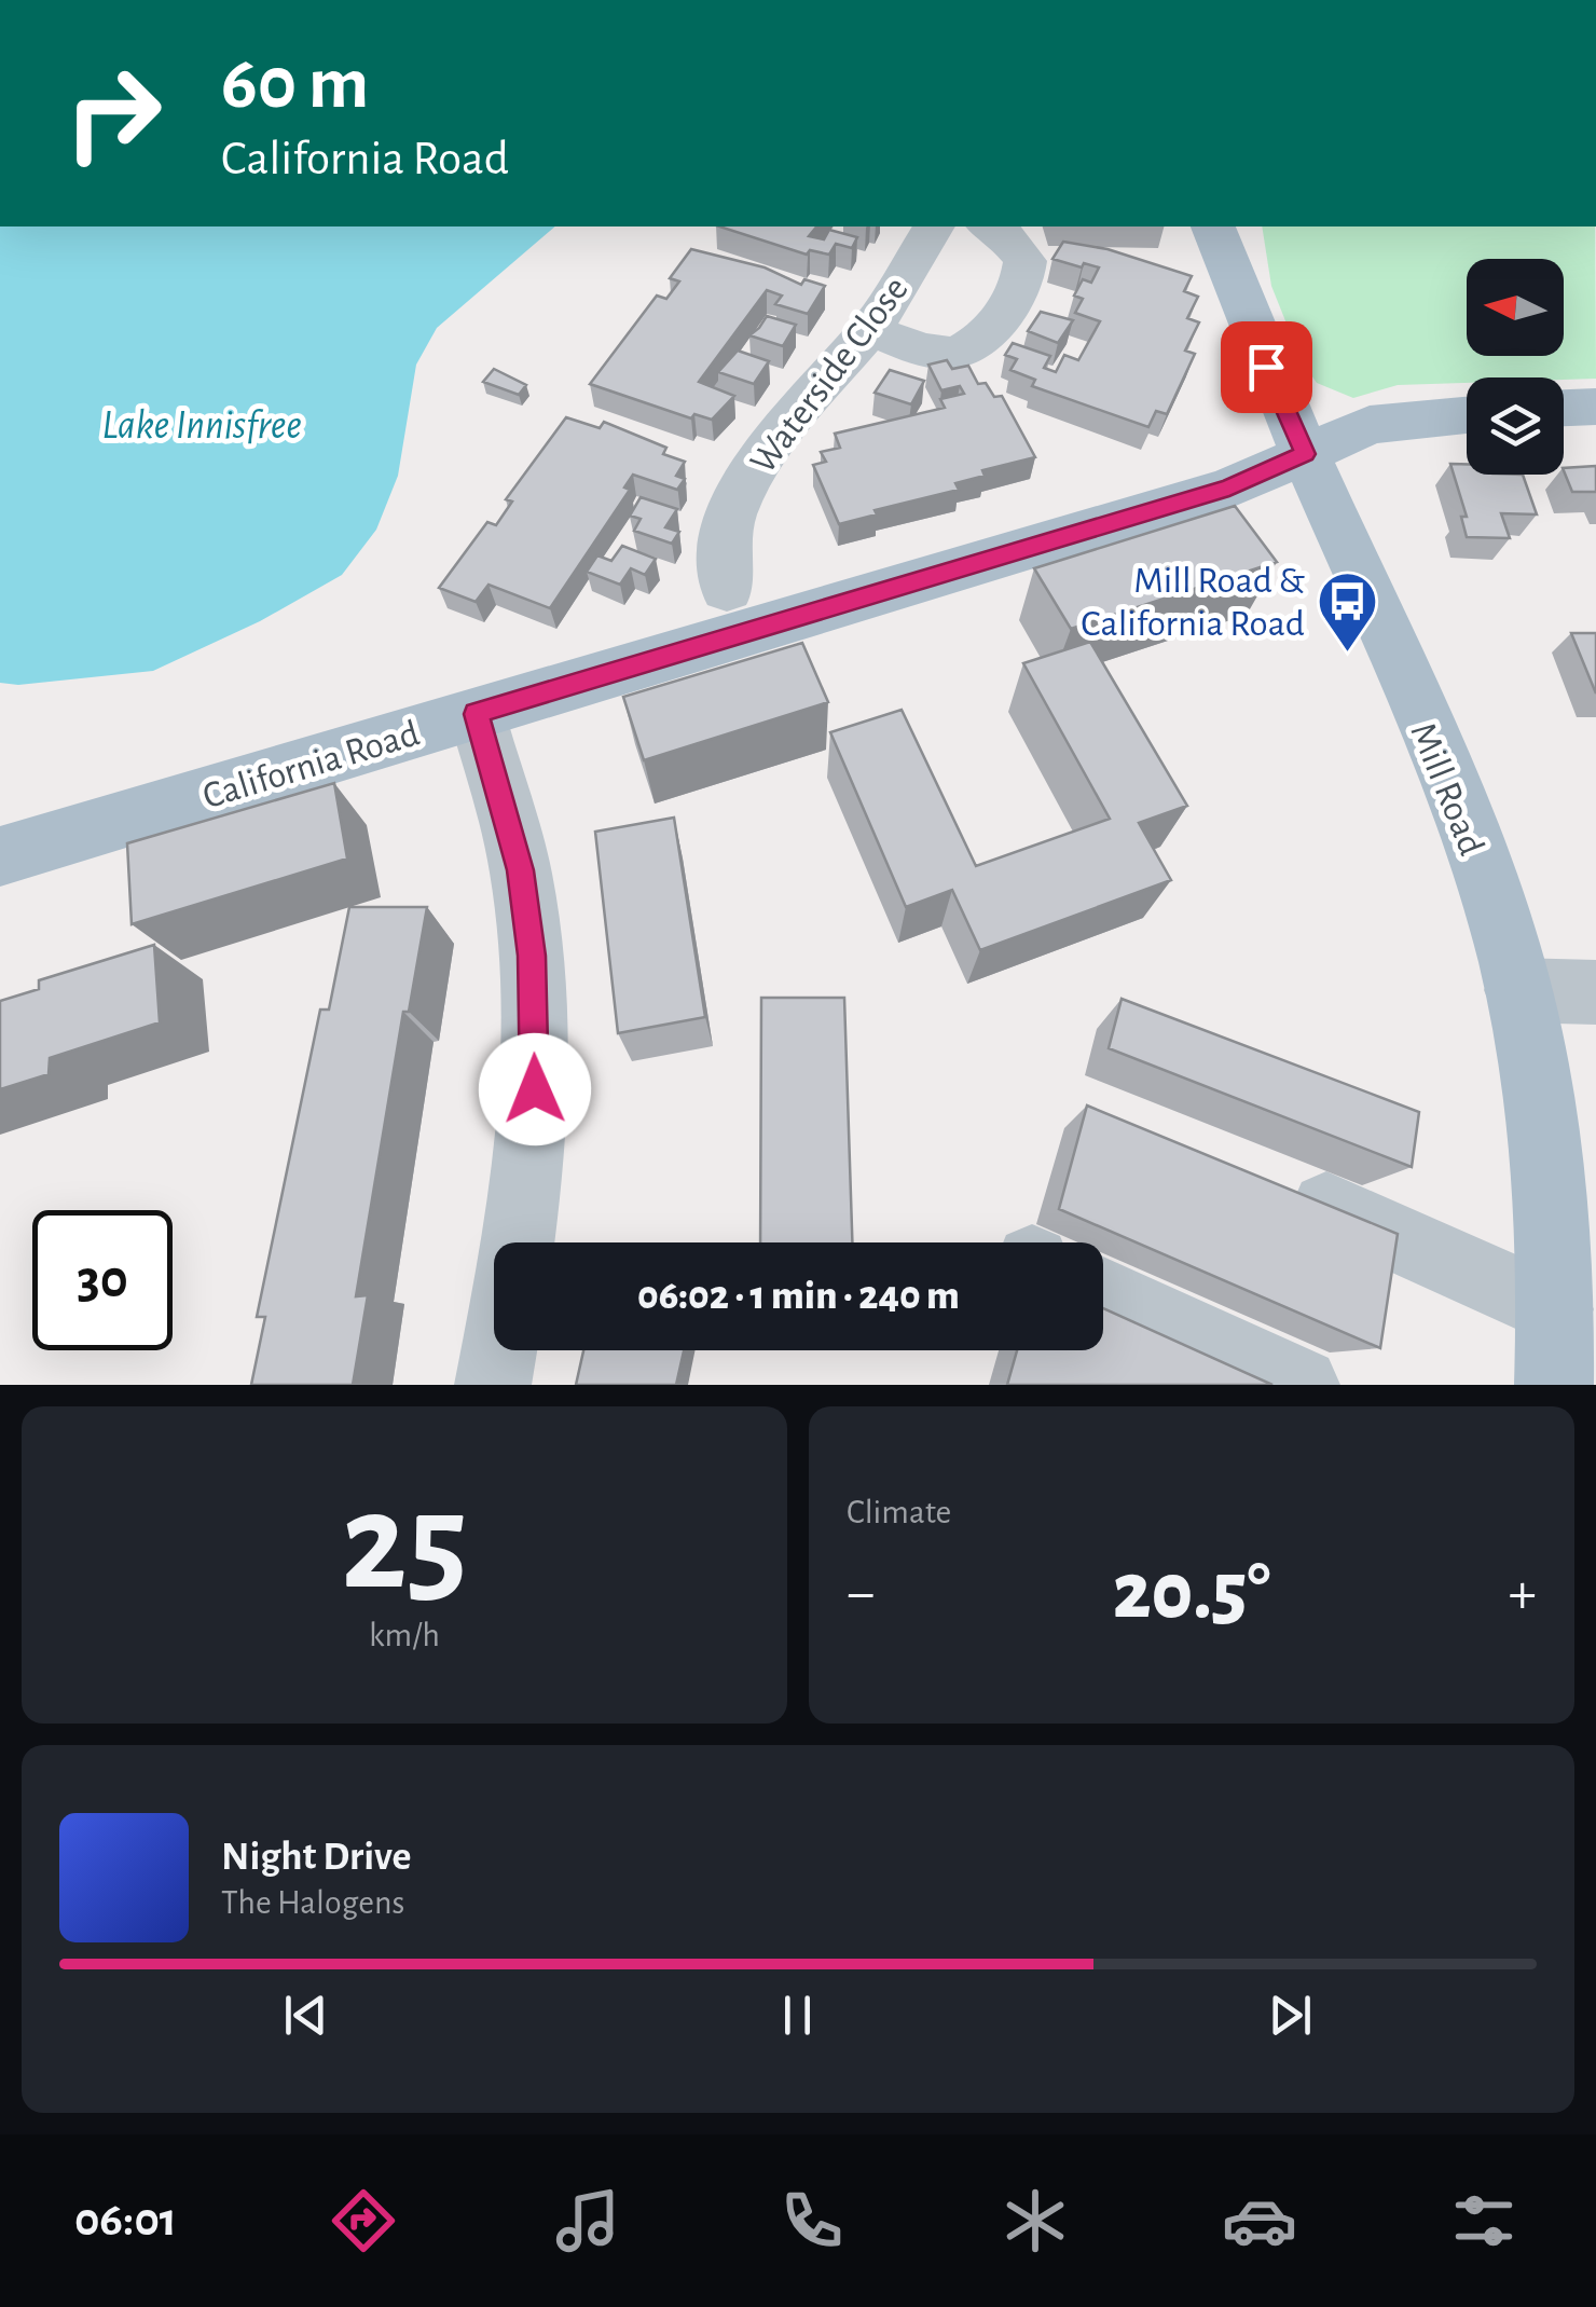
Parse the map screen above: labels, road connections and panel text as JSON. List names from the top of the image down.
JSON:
{
  "streets": {
    "main road": ["California Road", "Mill Road"],
    "street": ["Waterside Close"]
  },
  "crossings": [
    ["California Road", "Mill Road"]
  ],
  "water": ["Lake Innisfree"],
  "places": {
    "bus stop": ["Mill Road & California Road"]
  },
  "north": "left",
  "page": {
    "turn": ["60 m", "California Road"],
    "limit": "30",
    "trip": "06:02 · 1 min · 240 m",
    "tile": [
      ["25", "km/h"],
      "Climate"
    ],
    "heat": ["−", "20.5°", "+"],
    "song": ["Night Drive", "The Halogens"],
    "tabs": "06:01"
  }
}
